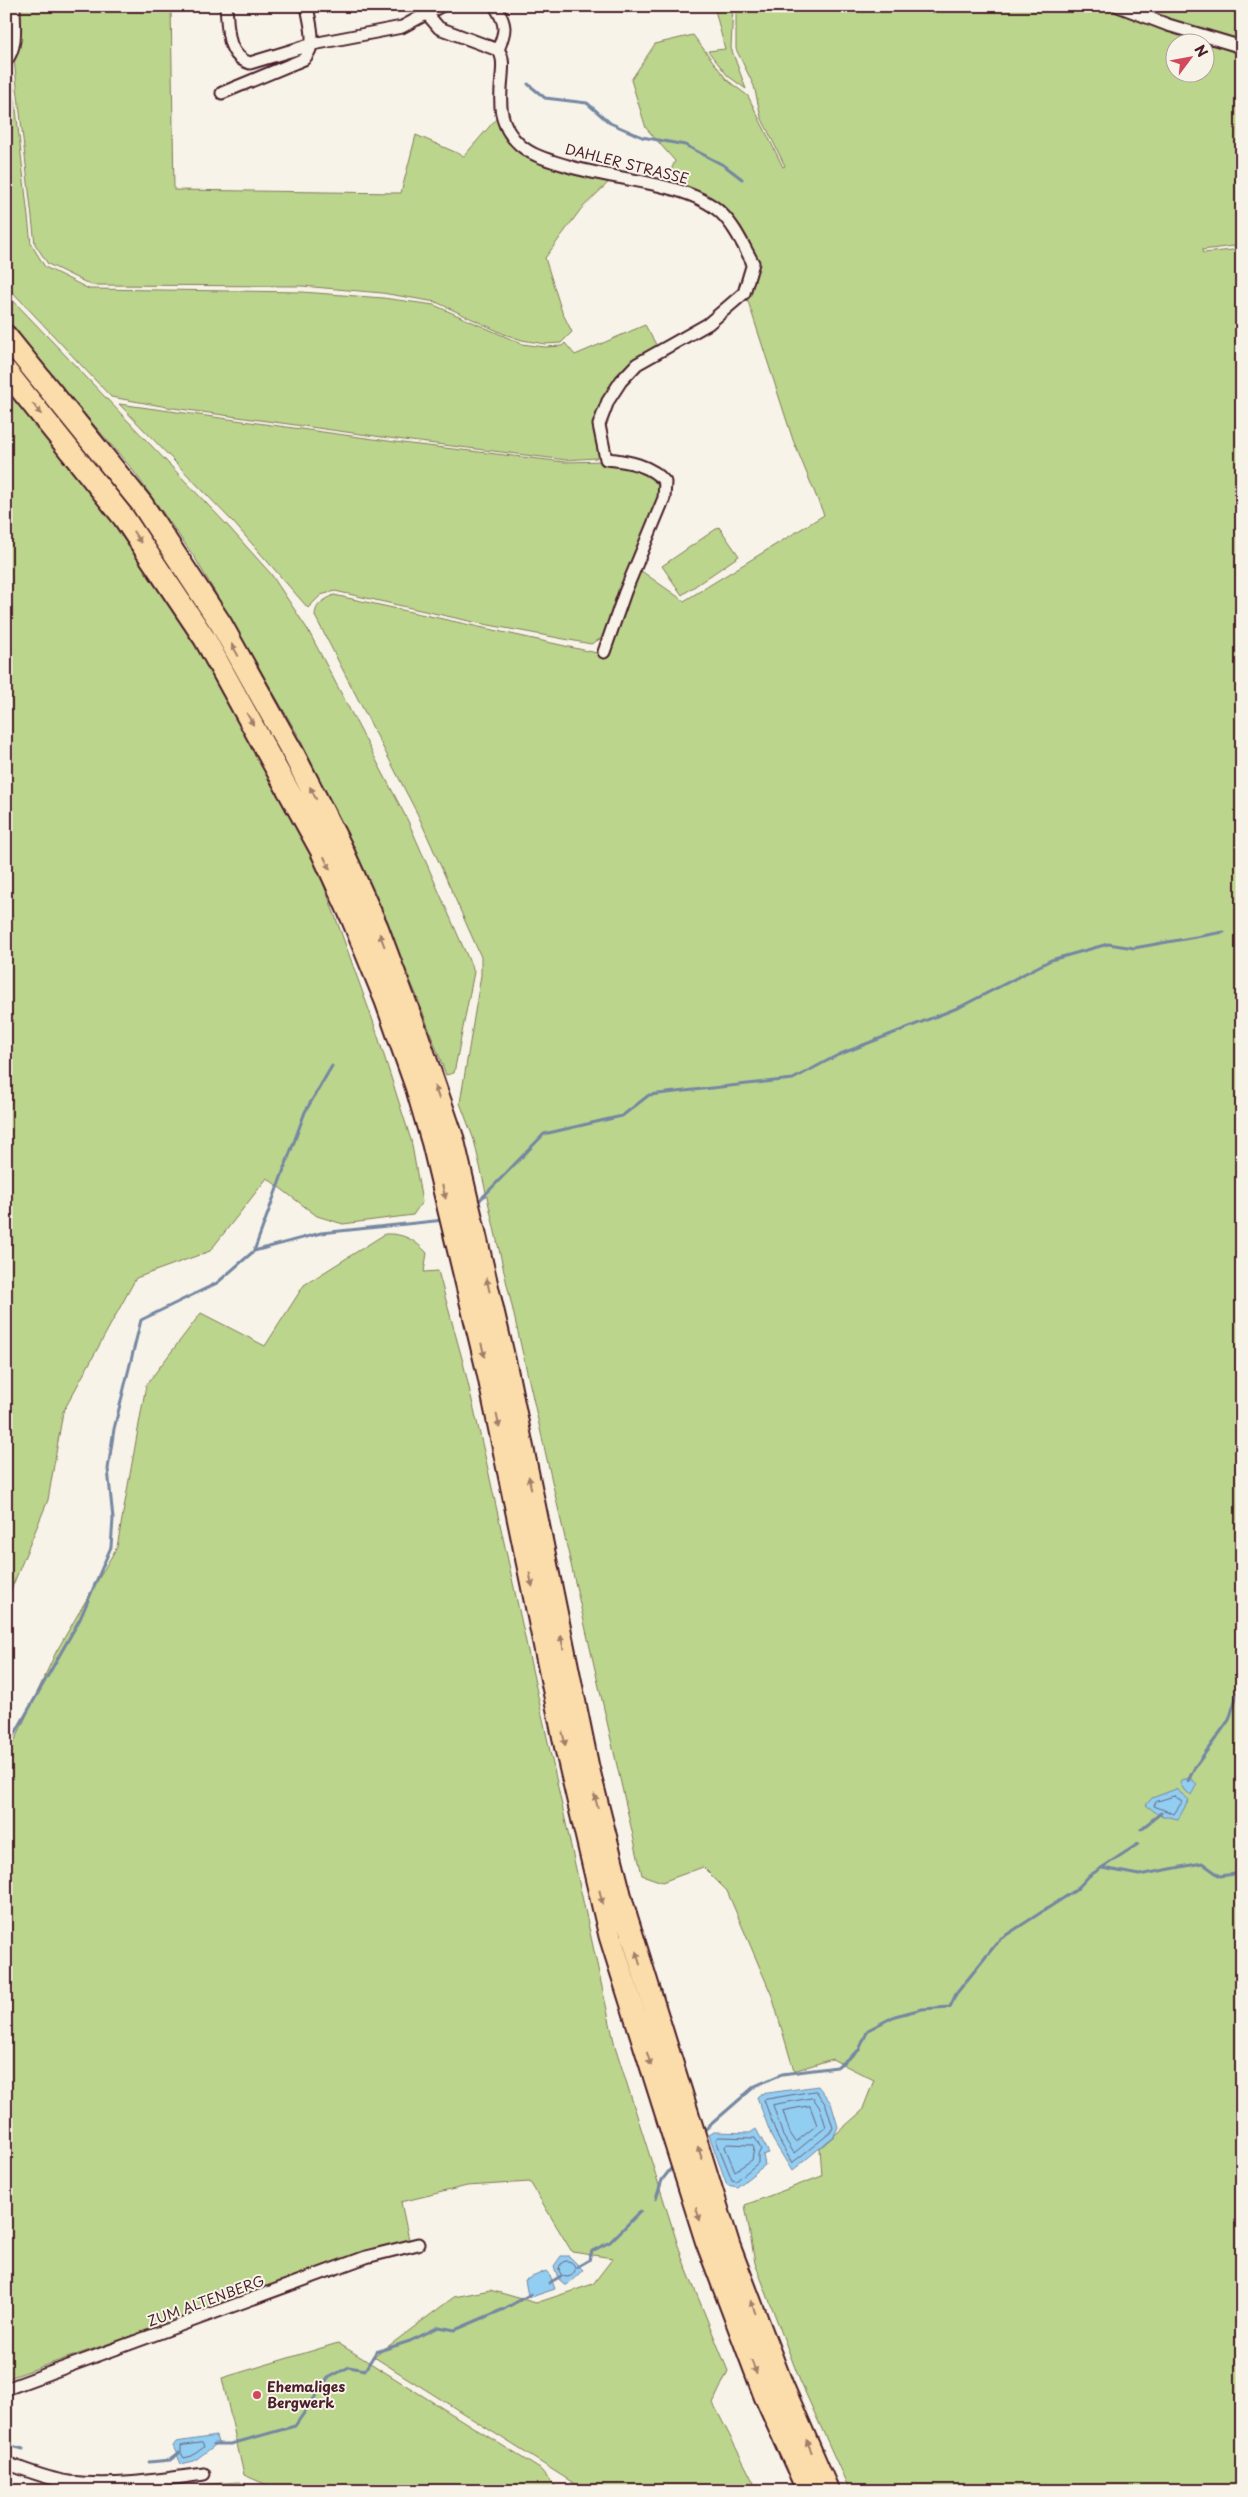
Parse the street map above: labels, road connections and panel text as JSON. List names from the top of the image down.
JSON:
{
  "streets": {
    "street": ["DAHLER STRASSE", "ZUM ALTENBERG"]
  },
  "places": ["Ehemaliges Bergwerk"],
  "north": "top right"
}
